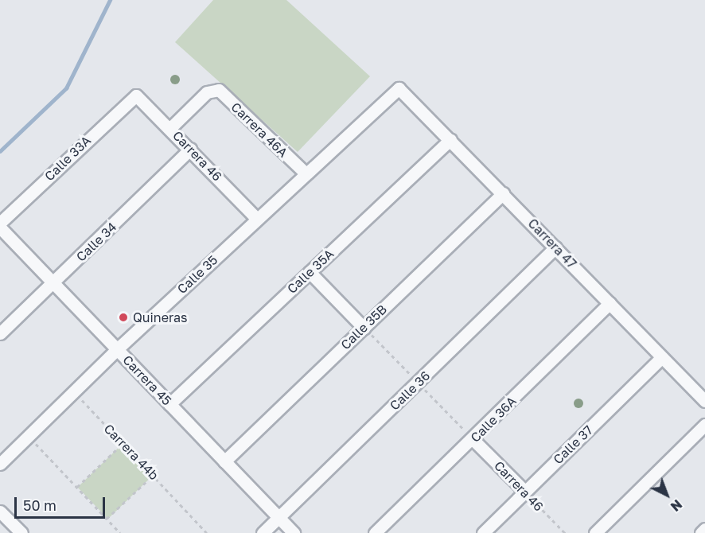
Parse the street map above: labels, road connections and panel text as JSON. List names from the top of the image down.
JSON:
{
  "streets": {
    "street": [
      "Carrera 46A",
      "Carrera 46",
      "Calle 33A",
      "Calle 34",
      "Carrera 47",
      "Calle 35A",
      "Calle 35",
      "Calle 35B",
      "Carrera 45",
      "Calle 36",
      "Calle 36A",
      "Calle 37"
    ],
    "path": ["Carrera 44b"]
  },
  "crossings": [
    ["Carrera 46A", "Carrera 46"],
    ["Carrera 46A", "Calle 35"],
    ["Carrera 46", "Calle 33A"],
    ["Carrera 46", "Calle 34"],
    ["Carrera 46", "Calle 35"],
    ["Carrera 46", "Calle 36A"],
    ["Carrera 46", "Calle 37"],
    ["Calle 34", "Carrera 45"],
    ["Carrera 47", "Calle 35A"],
    ["Carrera 47", "Calle 35"],
    ["Carrera 47", "Calle 35B"],
    ["Carrera 47", "Calle 36"],
    ["Carrera 47", "Calle 36A"],
    ["Carrera 47", "Calle 37"],
    ["Calle 35A", "Carrera 45"],
    ["Calle 35", "Carrera 45"],
    ["Calle 35", "Carrera 44b"],
    ["Calle 35B", "Carrera 45"],
    ["Carrera 45", "Calle 36"]
  ],
  "places": ["Quineras"],
  "scale_bar": "50 m",
  "north": "bottom right"
}
